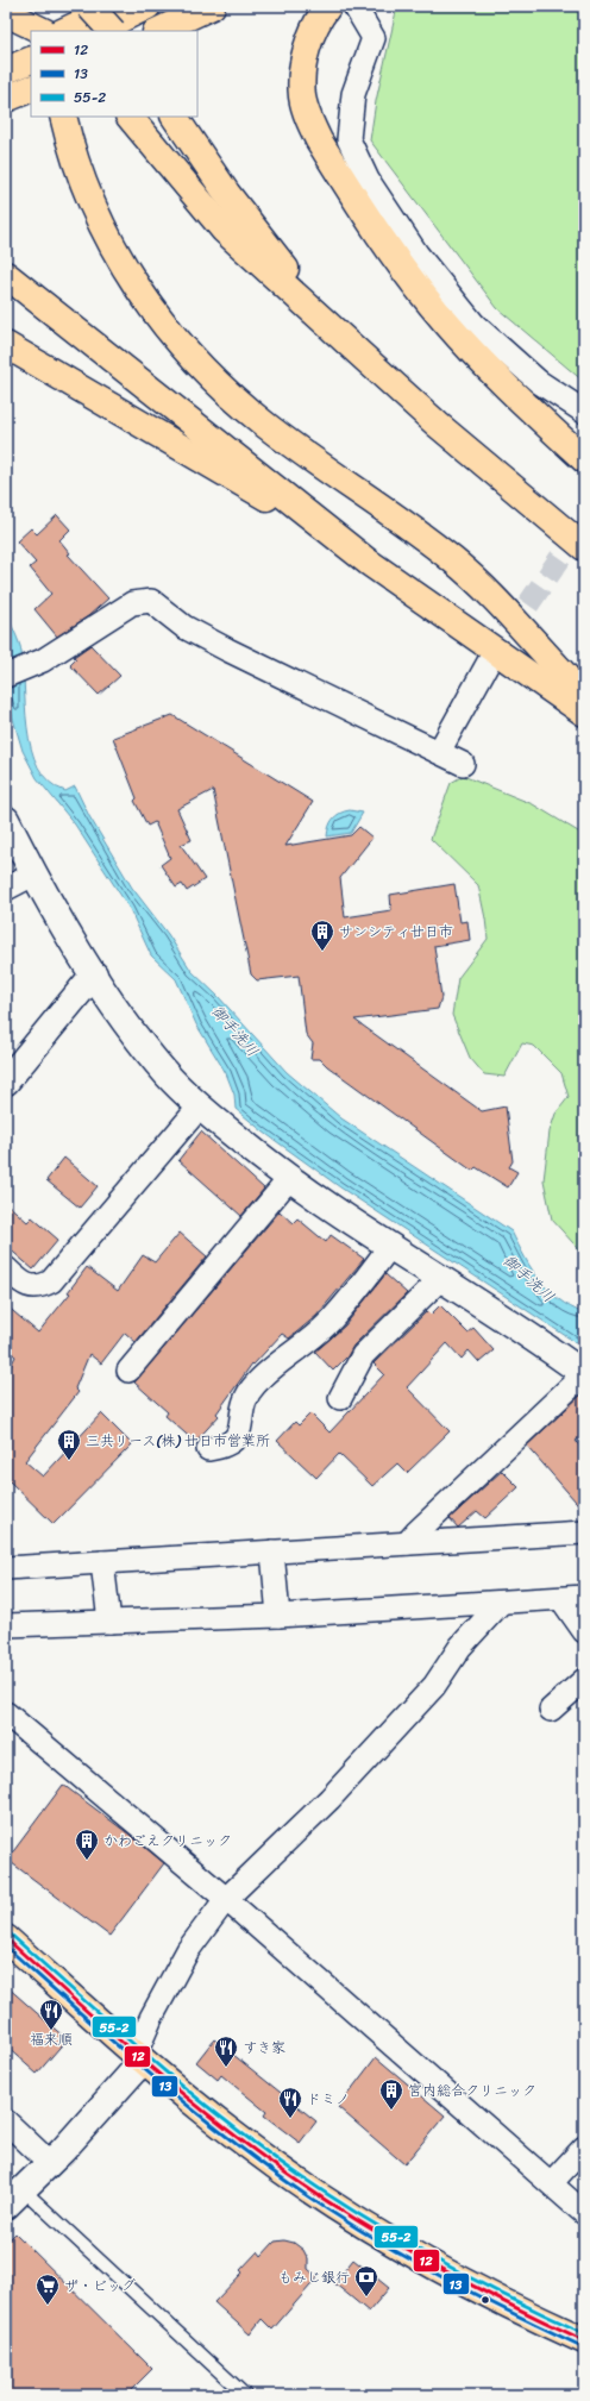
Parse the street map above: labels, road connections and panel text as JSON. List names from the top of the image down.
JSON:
{
  "water": ["御手洗川"],
  "places": {
    "building": [
      "サンシティ廿日市",
      "三共リース(株) 廿日市営業所",
      "かわごえクリニック",
      "宮内総合クリニック"
    ],
    "restaurant": ["福来順", "すき家", "ドミノ"],
    "bank": ["もみじ銀行"],
    "supermarket": ["ザ・ビッグ"]
  },
  "lines": ["transit line 55-2", "transit line 12", "transit line 13"],
  "legend": ["12", "13", "55-2"]
}
